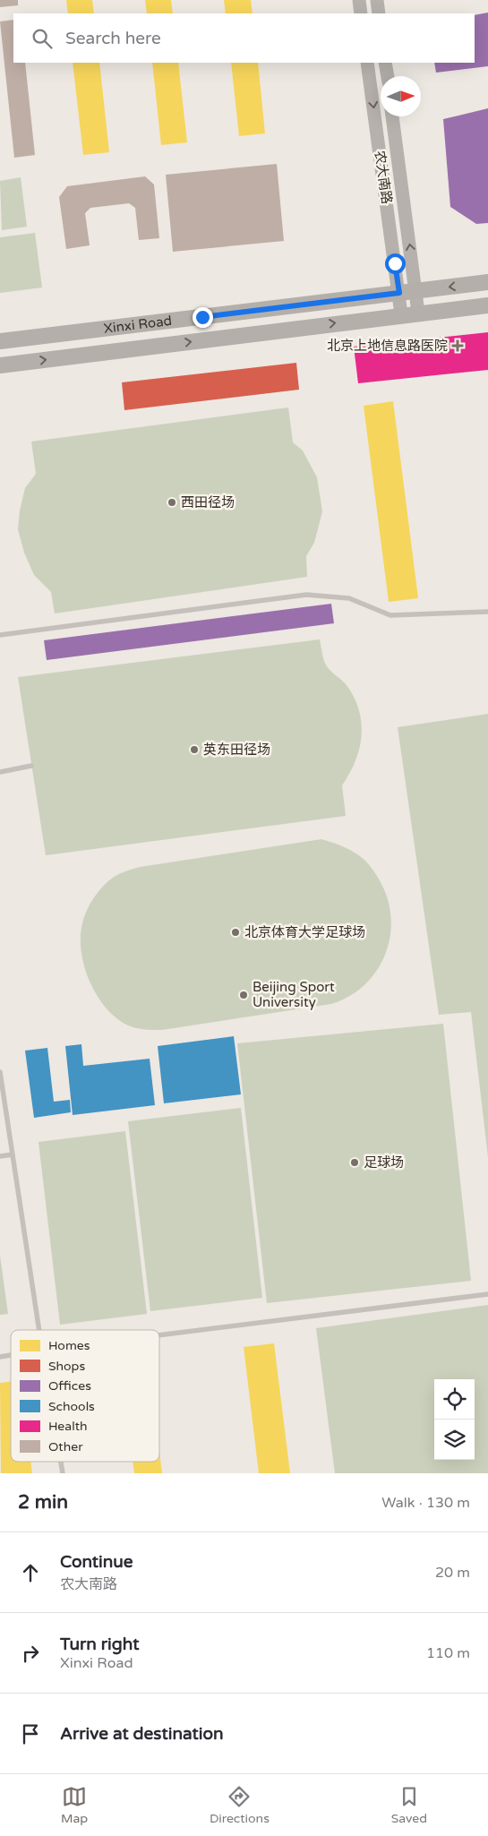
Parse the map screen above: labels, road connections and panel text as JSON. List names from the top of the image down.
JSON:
{
  "streets": {
    "main road": ["农大南路", "Xinxi Road"]
  },
  "crossings": [
    ["农大南路", "Xinxi Road"]
  ],
  "places": {
    "health": ["北京上地信息路医院"],
    "other": [
      "西田径场",
      "英东田径场",
      "北京体育大学足球场",
      "Beijing Sport University",
      "足球场"
    ]
  },
  "legend": [
    "Homes",
    "Shops",
    "Offices",
    "Schools",
    "Health",
    "Other"
  ],
  "north": "right",
  "page": {
    "search": "Search here",
    "heading": ["2 min", "Walk · 130 m"],
    "list": [
      ["Continue", "农大南路", "20 m"],
      ["Turn right", "Xinxi Road", "110 m"],
      "Arrive at destination"
    ],
    "nav": ["Map", "Directions", "Saved"]
  }
}
